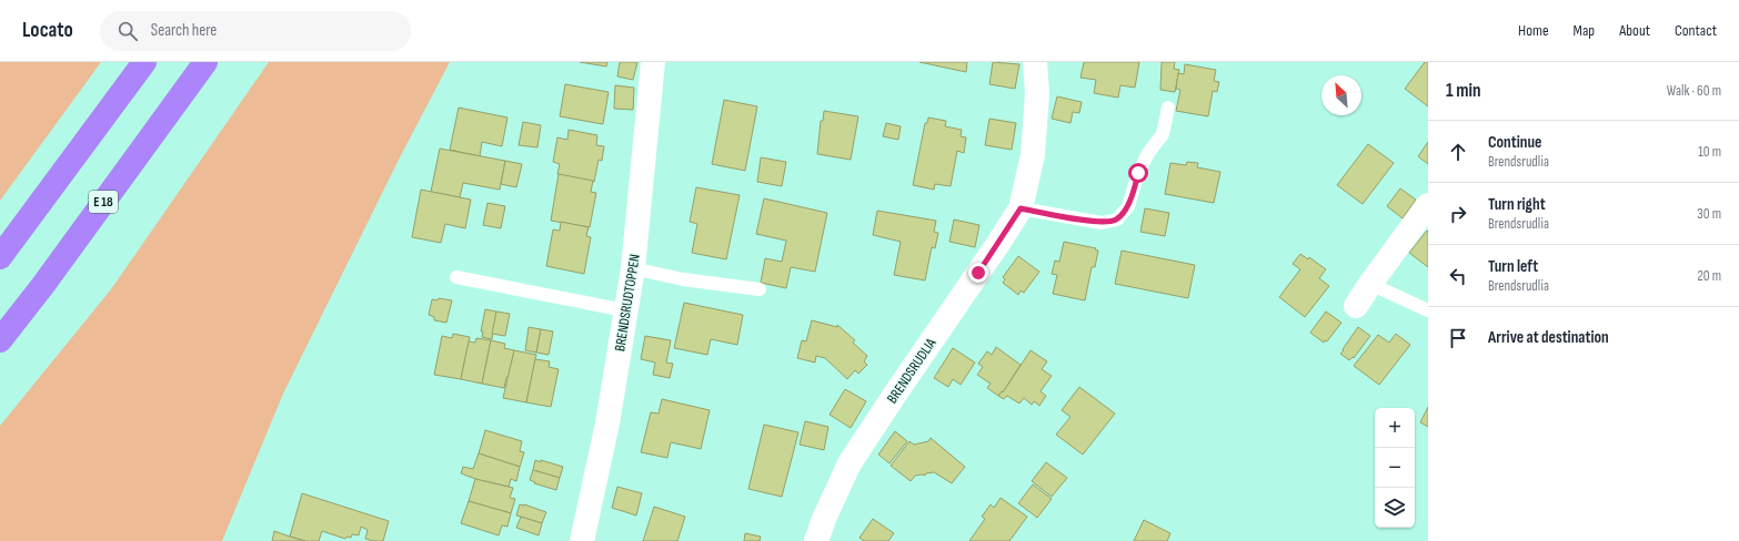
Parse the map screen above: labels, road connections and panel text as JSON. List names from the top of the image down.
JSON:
{
  "streets": {
    "highway": ["E 18"],
    "street": ["BRENDSRUDTOPPEN", "BRENDSRUDLIA"]
  },
  "north": "top left",
  "page": {
    "header": "Locato",
    "search": "Search here",
    "nav": [
      "Home",
      "Map",
      "About",
      "Contact"
    ],
    "heading": ["1 min", "Walk · 60 m"],
    "list": [
      ["Continue", "Brendsrudlia", "10 m"],
      ["Turn right", "Brendsrudlia", "30 m"],
      ["Turn left", "Brendsrudlia", "20 m"],
      "Arrive at destination"
    ],
    "map_buttons": ["+", "−"]
  }
}
